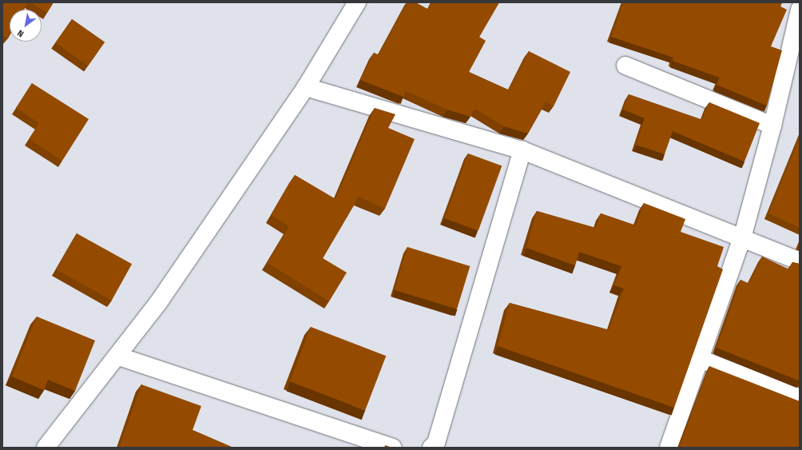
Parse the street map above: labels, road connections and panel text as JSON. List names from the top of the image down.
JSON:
{
  "north": "bottom left"
}
